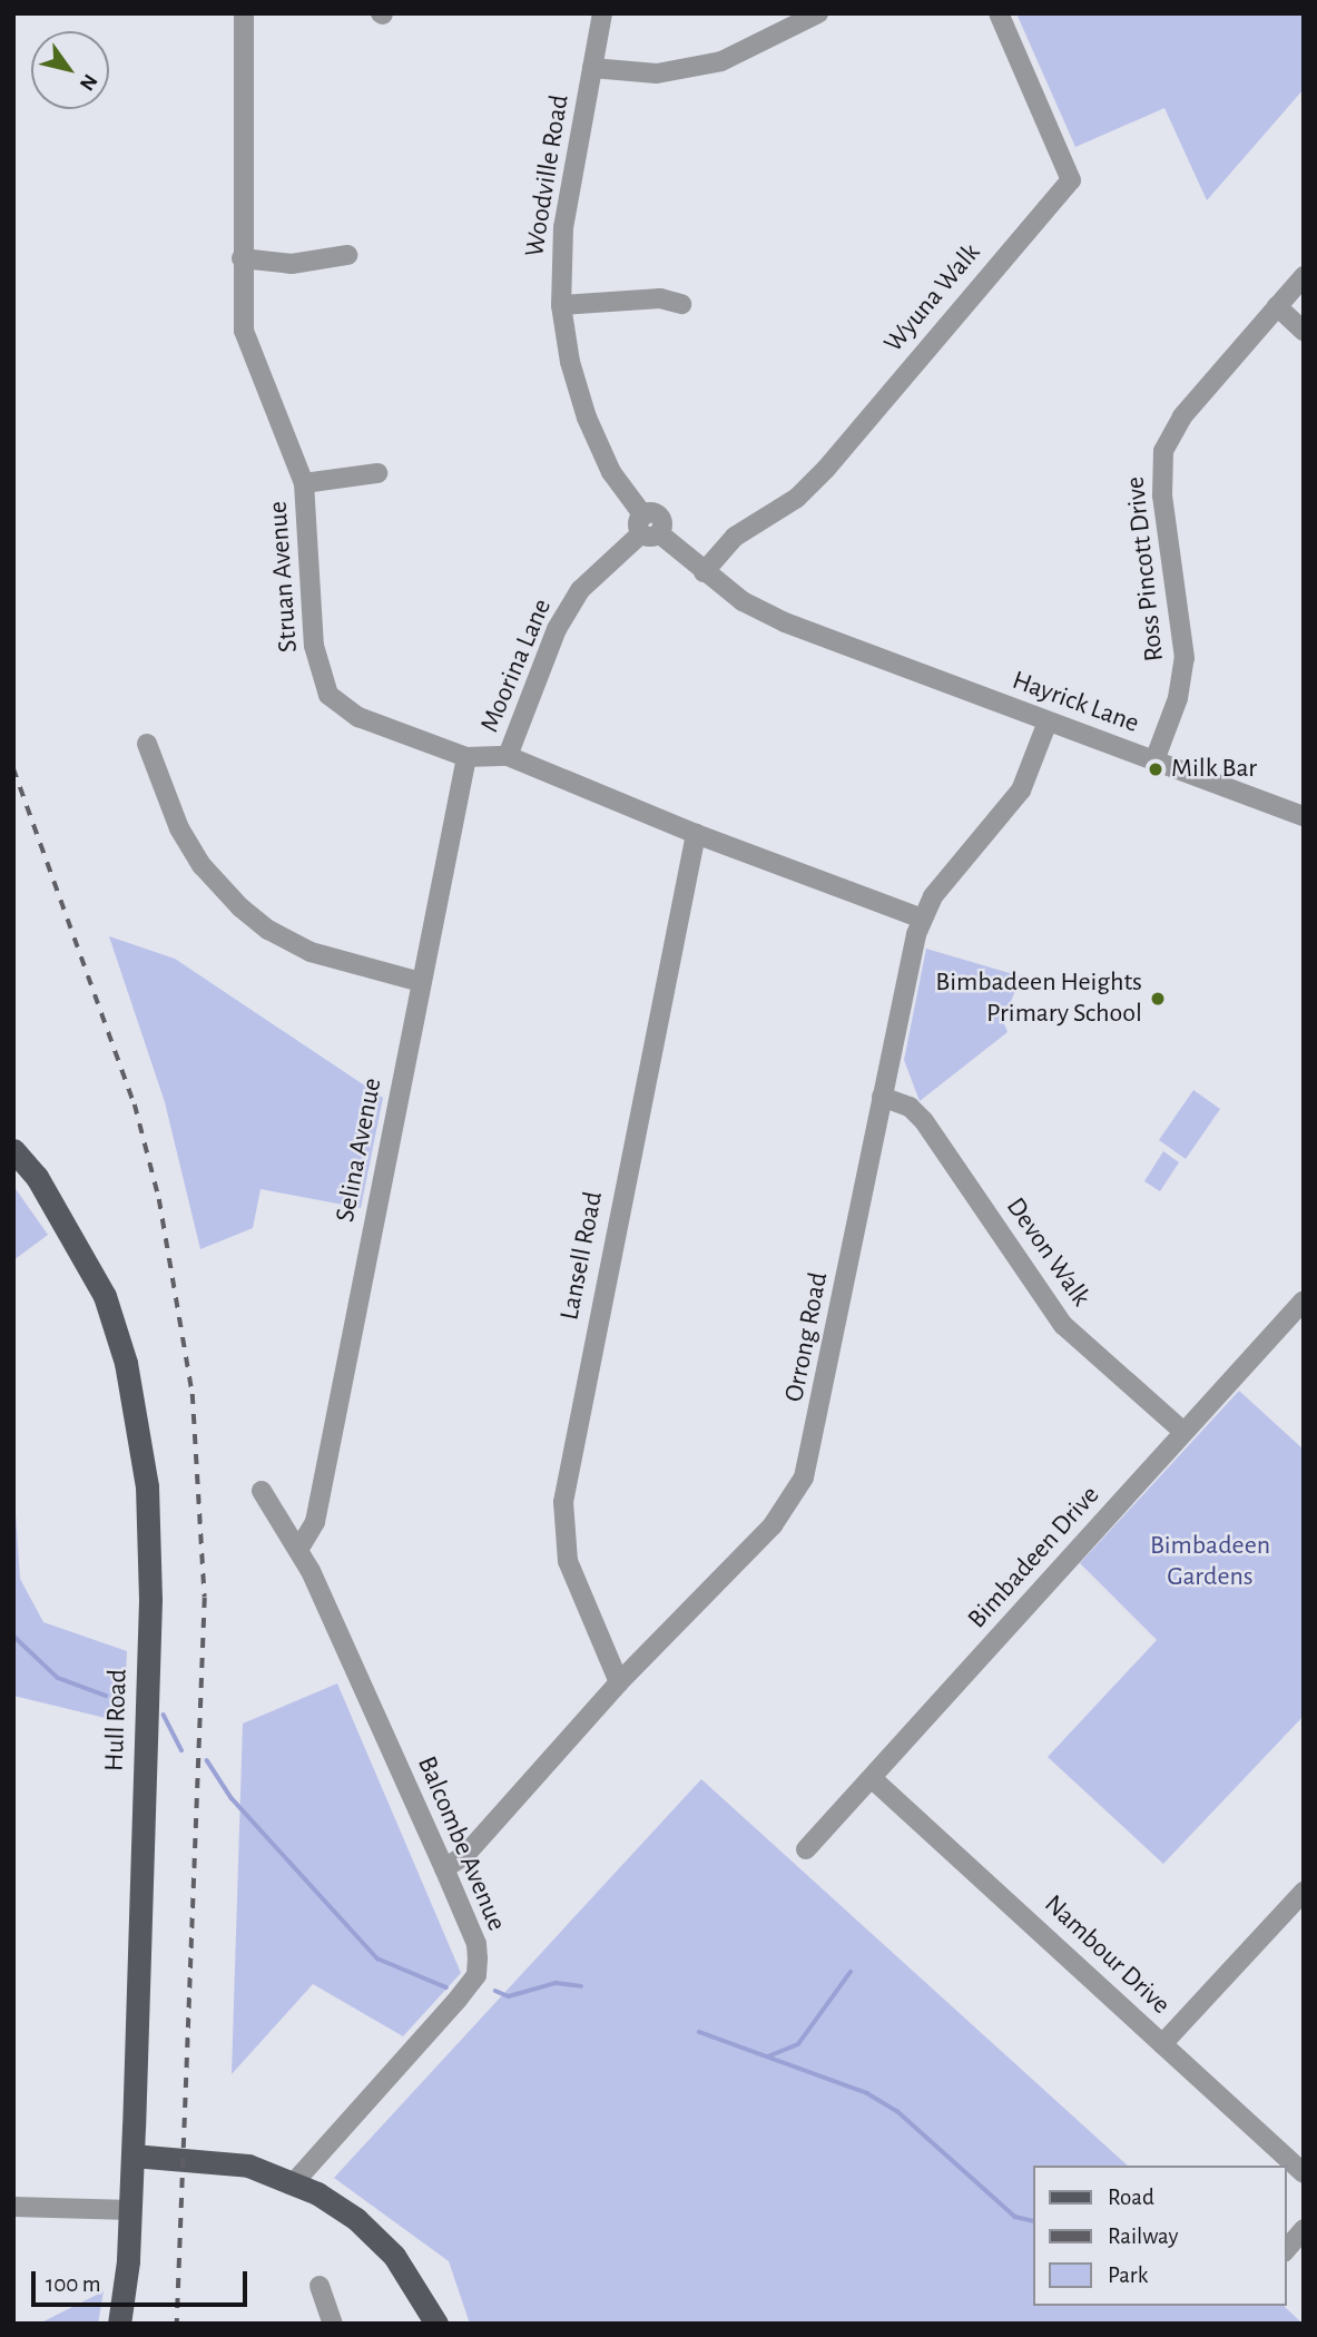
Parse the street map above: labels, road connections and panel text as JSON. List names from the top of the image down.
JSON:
{
  "streets": {
    "main road": ["Hull Road"],
    "street": [
      "Woodville Road",
      "Wyuna Walk",
      "Ross Pincott Drive",
      "Struan Avenue",
      "Moorina Lane",
      "Hayrick Lane",
      "Selina Avenue",
      "Devon Walk",
      "Lansell Road",
      "Orrong Road",
      "Bimbadeen Drive",
      "Balcombe Avenue",
      "Nambour Drive"
    ]
  },
  "crossings": [
    ["Woodville Road", "Wyuna Walk"],
    ["Woodville Road", "Moorina Lane"],
    ["Woodville Road", "Hayrick Lane"],
    ["Ross Pincott Drive", "Hayrick Lane"],
    ["Struan Avenue", "Moorina Lane"],
    ["Struan Avenue", "Selina Avenue"],
    ["Struan Avenue", "Lansell Road"],
    ["Struan Avenue", "Orrong Road"],
    ["Hayrick Lane", "Orrong Road"],
    ["Selina Avenue", "Balcombe Avenue"],
    ["Devon Walk", "Orrong Road"],
    ["Devon Walk", "Bimbadeen Drive"],
    ["Lansell Road", "Orrong Road"],
    ["Orrong Road", "Balcombe Avenue"],
    ["Bimbadeen Drive", "Nambour Drive"]
  ],
  "parks": ["Bimbadeen Gardens"],
  "places": ["Milk Bar", "Bimbadeen Heights Primary School"],
  "legend": ["Road", "Railway", "Park"],
  "scale_bar": "100 m",
  "north": "bottom right"
}
